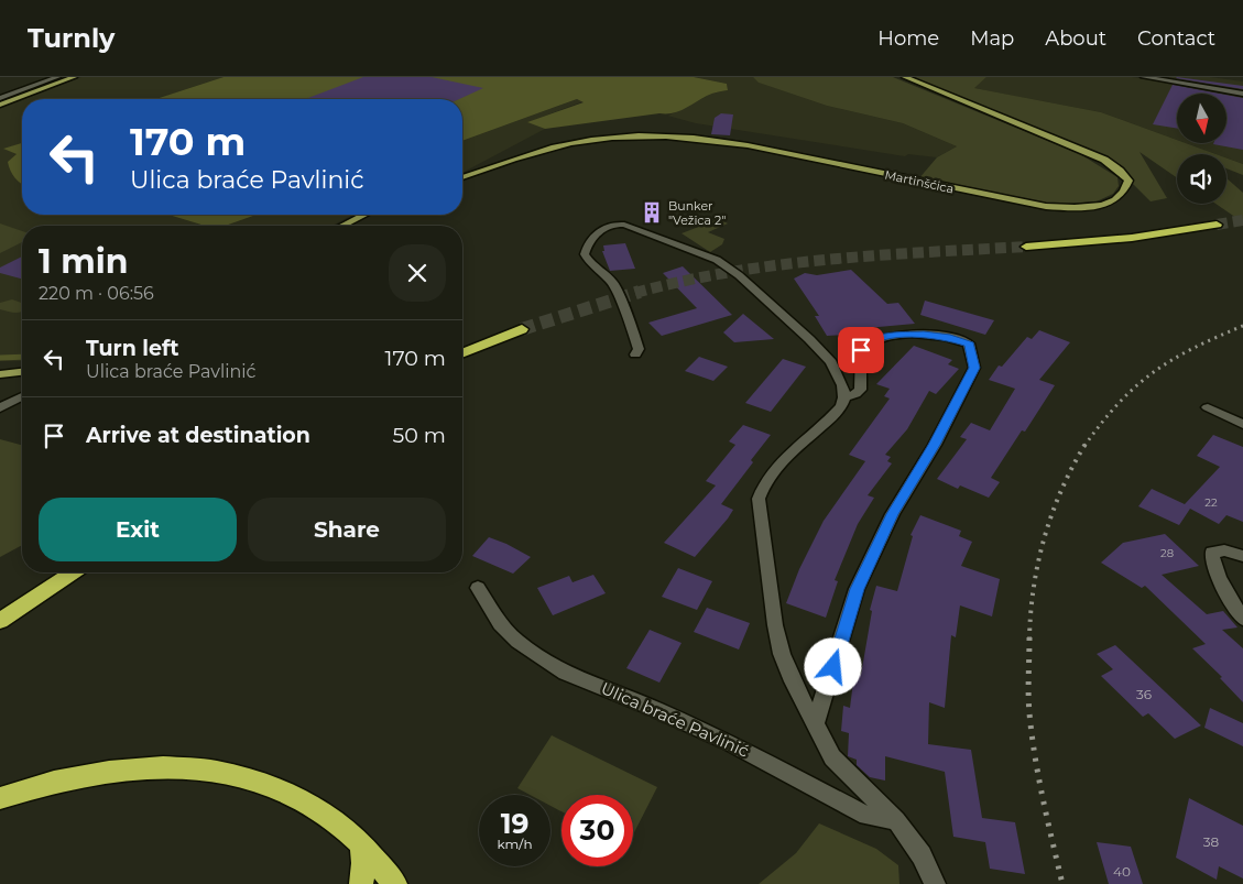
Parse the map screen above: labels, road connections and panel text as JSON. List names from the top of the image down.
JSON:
{
  "streets": {
    "main road": ["Martinšćica"],
    "street": ["Ulica braće Pavlinić"]
  },
  "places": {
    "building": ["Bunker \"Vežica 2\""]
  },
  "house_numbers": [
    "22",
    "28",
    "36",
    "38",
    "40"
  ],
  "north": "bottom",
  "page": {
    "header": "Turnly",
    "nav": [
      "Home",
      "Map",
      "About",
      "Contact"
    ],
    "turn": ["170 m", "Ulica braće Pavlinić"],
    "heading": ["1 min", "220 m · 06:56"],
    "list": [
      {
        "name": "Turn left",
        "note": "Ulica braće Pavlinić",
        "value": "170 m"
      },
      {
        "name": "Arrive at destination",
        "value": "50 m"
      }
    ],
    "buttons": ["Exit", "Share"],
    "speed": "19 km/h",
    "limit": "30"
  }
}
